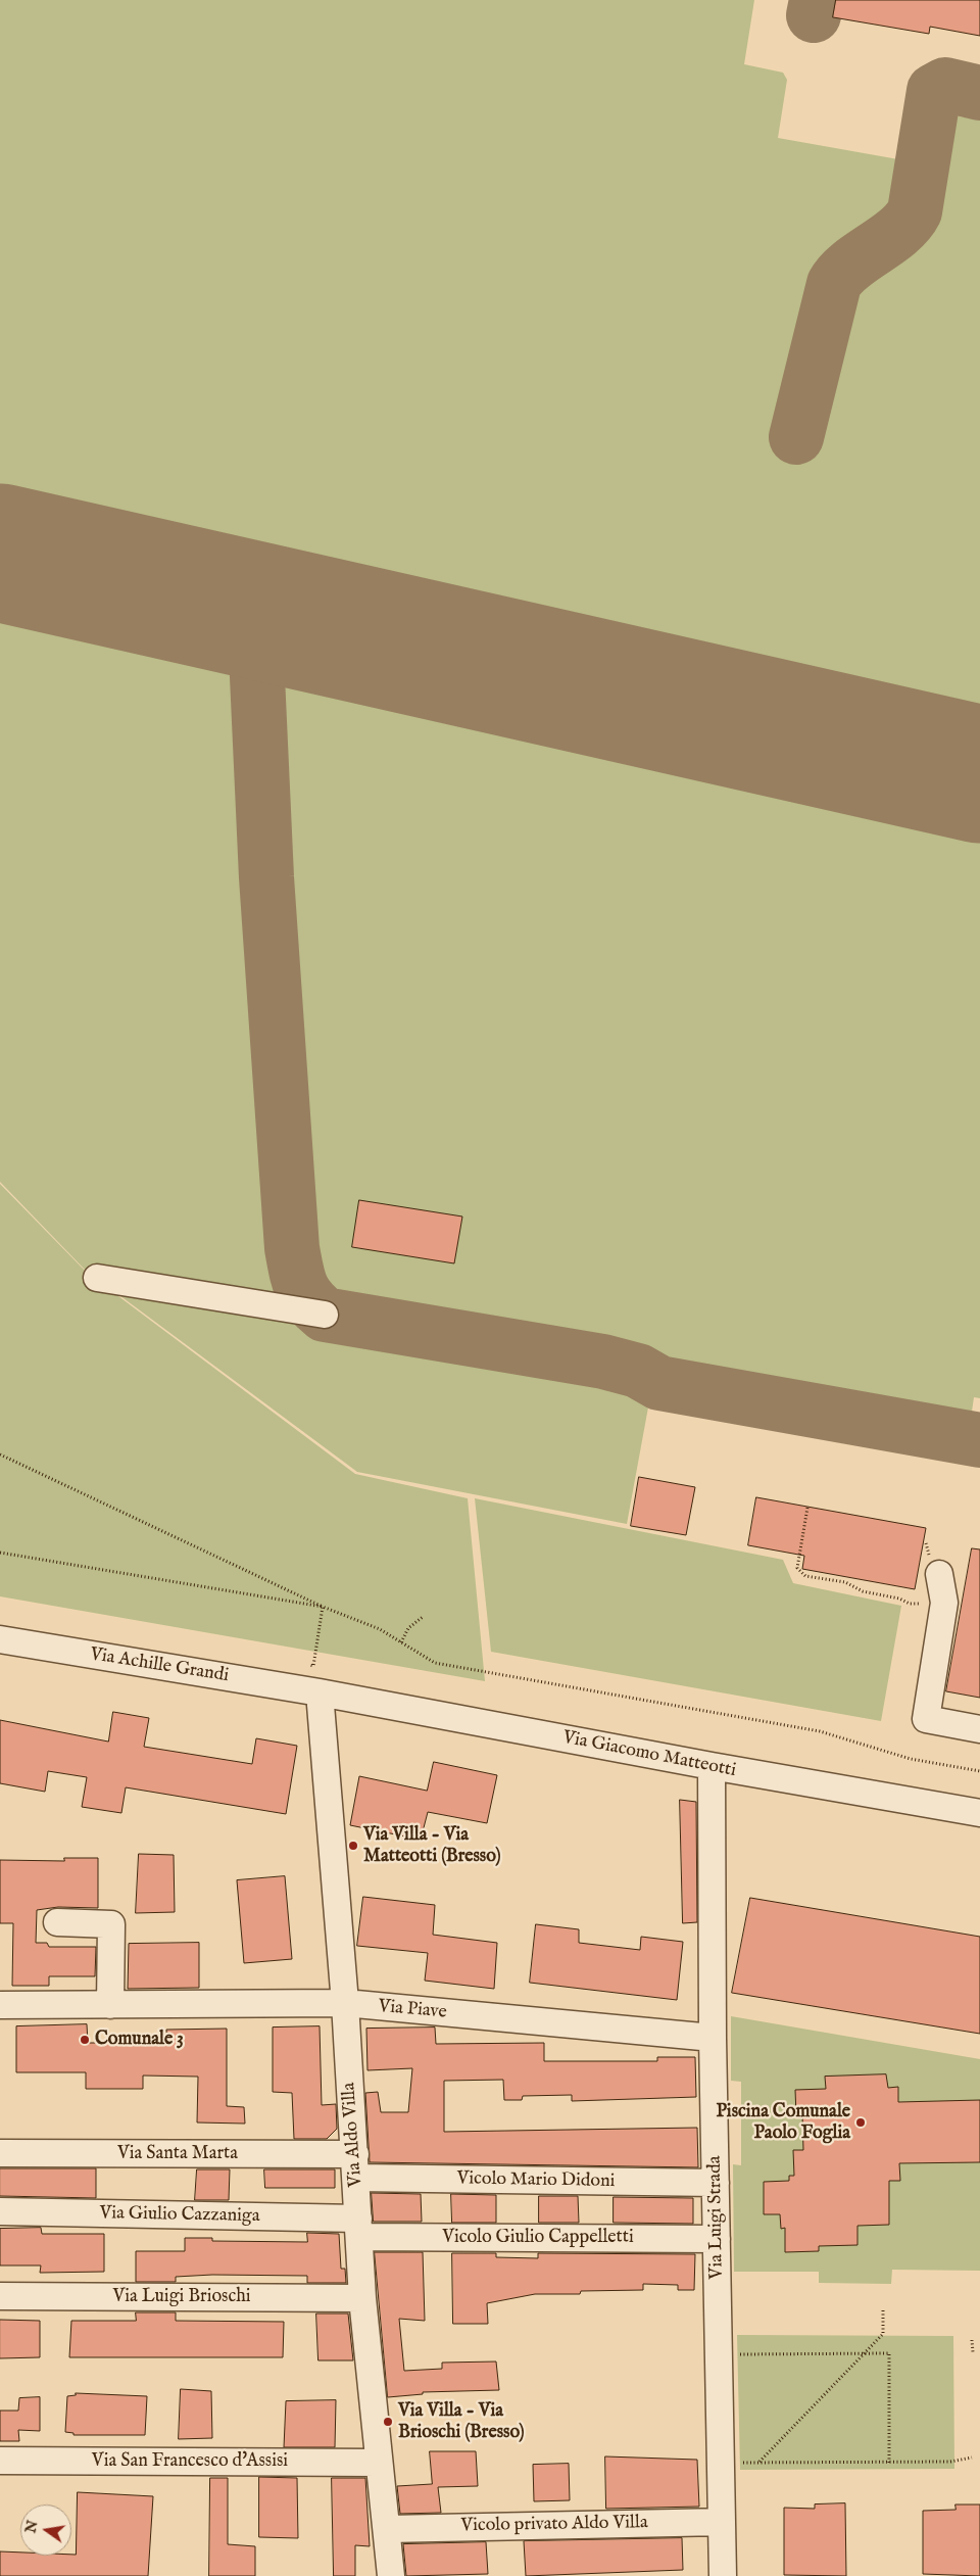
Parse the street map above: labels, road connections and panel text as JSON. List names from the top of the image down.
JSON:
{
  "streets": {
    "street": [
      "Via Achille Grandi",
      "Via Giacomo Matteotti",
      "Via Piave",
      "Via Aldo Villa",
      "Via Santa Marta",
      "Vicolo Mario Didoni",
      "Via Giulio Cazzaniga",
      "Via Luigi Strada",
      "Vicolo Giulio Cappelletti",
      "Via Luigi Brioschi",
      "Via San Francesco d'Assisi",
      "Vicolo privato Aldo Villa"
    ]
  },
  "crossings": [
    ["Via Achille Grandi", "Via Giacomo Matteotti"],
    ["Via Achille Grandi", "Via Aldo Villa"],
    ["Via Giacomo Matteotti", "Via Aldo Villa"],
    ["Via Giacomo Matteotti", "Via Luigi Strada"],
    ["Via Piave", "Via Aldo Villa"],
    ["Via Piave", "Via Luigi Strada"],
    ["Via Aldo Villa", "Via Santa Marta"],
    ["Via Aldo Villa", "Vicolo Mario Didoni"],
    ["Via Aldo Villa", "Via Giulio Cazzaniga"],
    ["Via Aldo Villa", "Vicolo Giulio Cappelletti"],
    ["Via Aldo Villa", "Via Luigi Brioschi"],
    ["Via Aldo Villa", "Via San Francesco d'Assisi"],
    ["Via Aldo Villa", "Vicolo privato Aldo Villa"],
    ["Via Santa Marta", "Vicolo Mario Didoni"],
    ["Vicolo Mario Didoni", "Via Luigi Strada"],
    ["Via Giulio Cazzaniga", "Vicolo Giulio Cappelletti"],
    ["Via Luigi Strada", "Vicolo Giulio Cappelletti"],
    ["Via Luigi Strada", "Vicolo privato Aldo Villa"]
  ],
  "places": [
    "Via Villa - Via Matteotti (Bresso)",
    "Comunale 3",
    "Piscina Comunale Paolo Foglia",
    "Via Villa - Via Brioschi (Bresso)"
  ],
  "north": "left"
}
